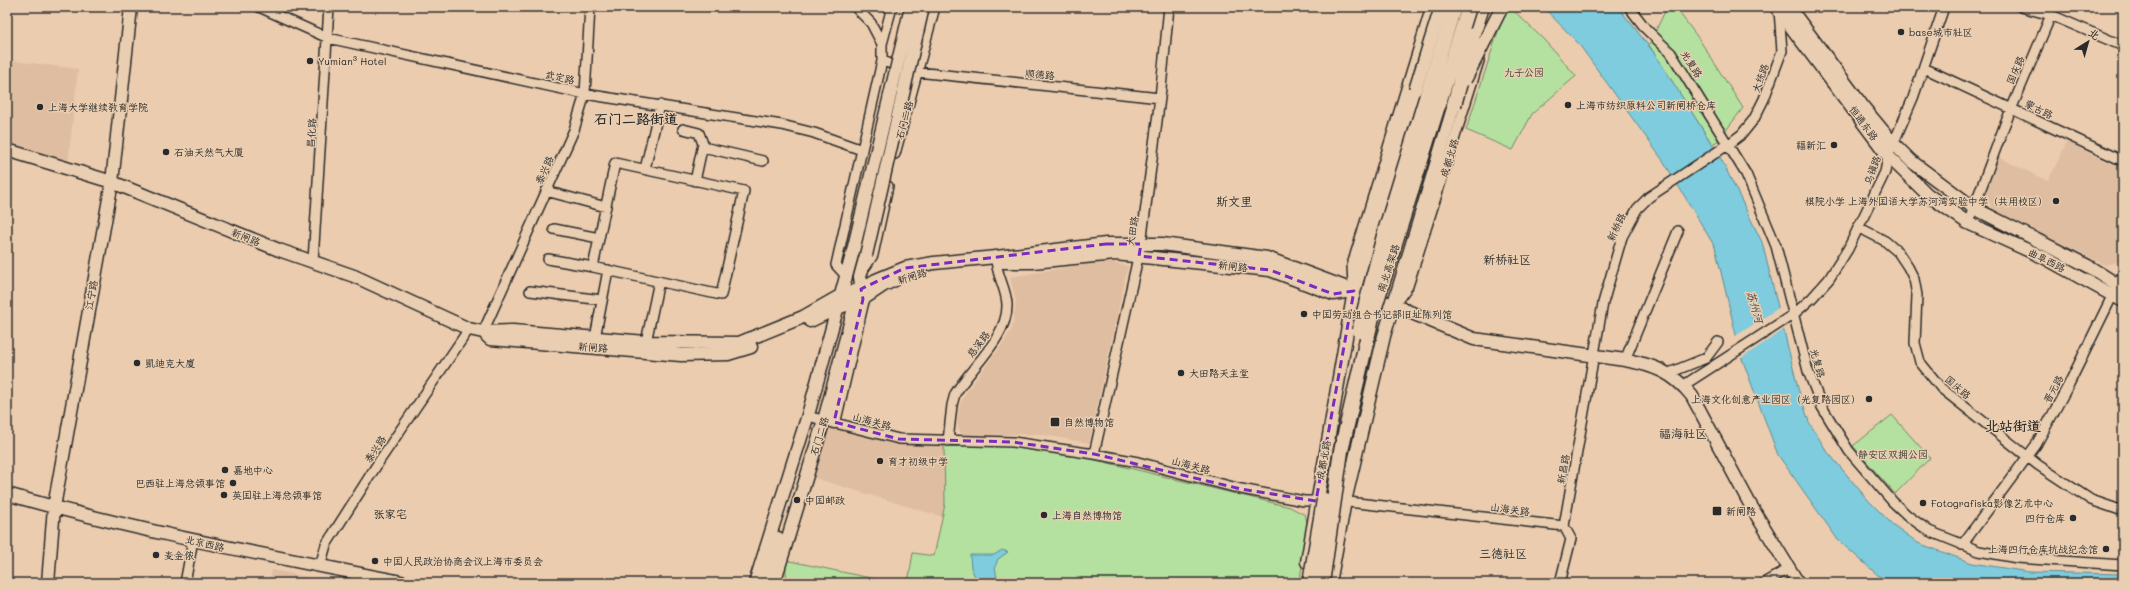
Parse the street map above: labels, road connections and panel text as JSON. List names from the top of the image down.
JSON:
{
  "streets": {
    "highway": ["南北高架路"],
    "main road": [
      "石门二路",
      "恒通东路",
      "成都北路",
      "新闸路",
      "曲阜西路",
      "江宁路",
      "北京西路"
    ],
    "street": [
      "光复路",
      "国庆路",
      "顺德路",
      "武定路",
      "大统路",
      "蒙古路",
      "昌化路",
      "泰兴路",
      "乌镇路",
      "新桥路",
      "大田路",
      "慈溪路",
      "晋元路",
      "山海关路",
      "新昌路"
    ]
  },
  "crossings": [
    ["光复路", "大统路"],
    ["光复路", "乌镇路"],
    ["光复路", "新桥路"],
    ["光复路", "晋元路"],
    ["国庆路", "蒙古路"],
    ["国庆路", "恒通东路"],
    ["国庆路", "乌镇路"],
    ["国庆路", "曲阜西路"],
    ["国庆路", "晋元路"],
    ["顺德路", "石门二路"],
    ["顺德路", "大田路"],
    ["武定路", "昌化路"],
    ["武定路", "泰兴路"],
    ["大统路", "恒通东路"],
    ["大统路", "新桥路"],
    ["蒙古路", "乌镇路"],
    ["石门二路", "新闸路"],
    ["石门二路", "山海关路"],
    ["恒通东路", "乌镇路"],
    ["恒通东路", "曲阜西路"],
    ["昌化路", "新闸路"],
    ["成都北路", "新闸路"],
    ["成都北路", "山海关路"],
    ["泰兴路", "新闸路"],
    ["泰兴路", "北京西路"],
    ["乌镇路", "新闸路"],
    ["新桥路", "新闸路"],
    ["新桥路", "新昌路"],
    ["大田路", "新闸路"],
    ["大田路", "山海关路"],
    ["新闸路", "江宁路"],
    ["新闸路", "慈溪路"],
    ["新闸路", "新昌路"],
    ["曲阜西路", "晋元路"],
    ["江宁路", "北京西路"],
    ["慈溪路", "山海关路"],
    ["山海关路", "新昌路"]
  ],
  "districts": [
    "石门二路街道",
    "斯文里",
    "新桥社区",
    "北站街道",
    "福海社区",
    "张家宅",
    "三德社区"
  ],
  "water": ["苏州河"],
  "parks": ["九子公园", "静安区双拥公园"],
  "places": {
    "other": [
      "base城市社区",
      "Yumian³ Hotel",
      "上海市纺织原料公司新闸桥仓库",
      "上海大学继续教育学院",
      "福新汇",
      "石油天然气大厦",
      "棋院小学 上海外国语大学苏河湾实验中学（共用校区）",
      "中国劳动组合书记部旧址陈列馆",
      "凱迪克大廈",
      "大田路天主堂",
      "上海文化创意产业园区（光复路园区）",
      "育才初级中学",
      "嘉地中心",
      "巴西驻上海总领事馆",
      "英国驻上海总领事馆",
      "中国邮政",
      "Fotografiska影像艺术中心",
      "上海自然博物馆",
      "四行仓库",
      "上海四行仓库抗战纪念馆",
      "麦金侬",
      "中国人民政治协商会议上海市委员会"
    ],
    "transit": ["自然博物馆", "新闸路"]
  },
  "north": "top right"
}
